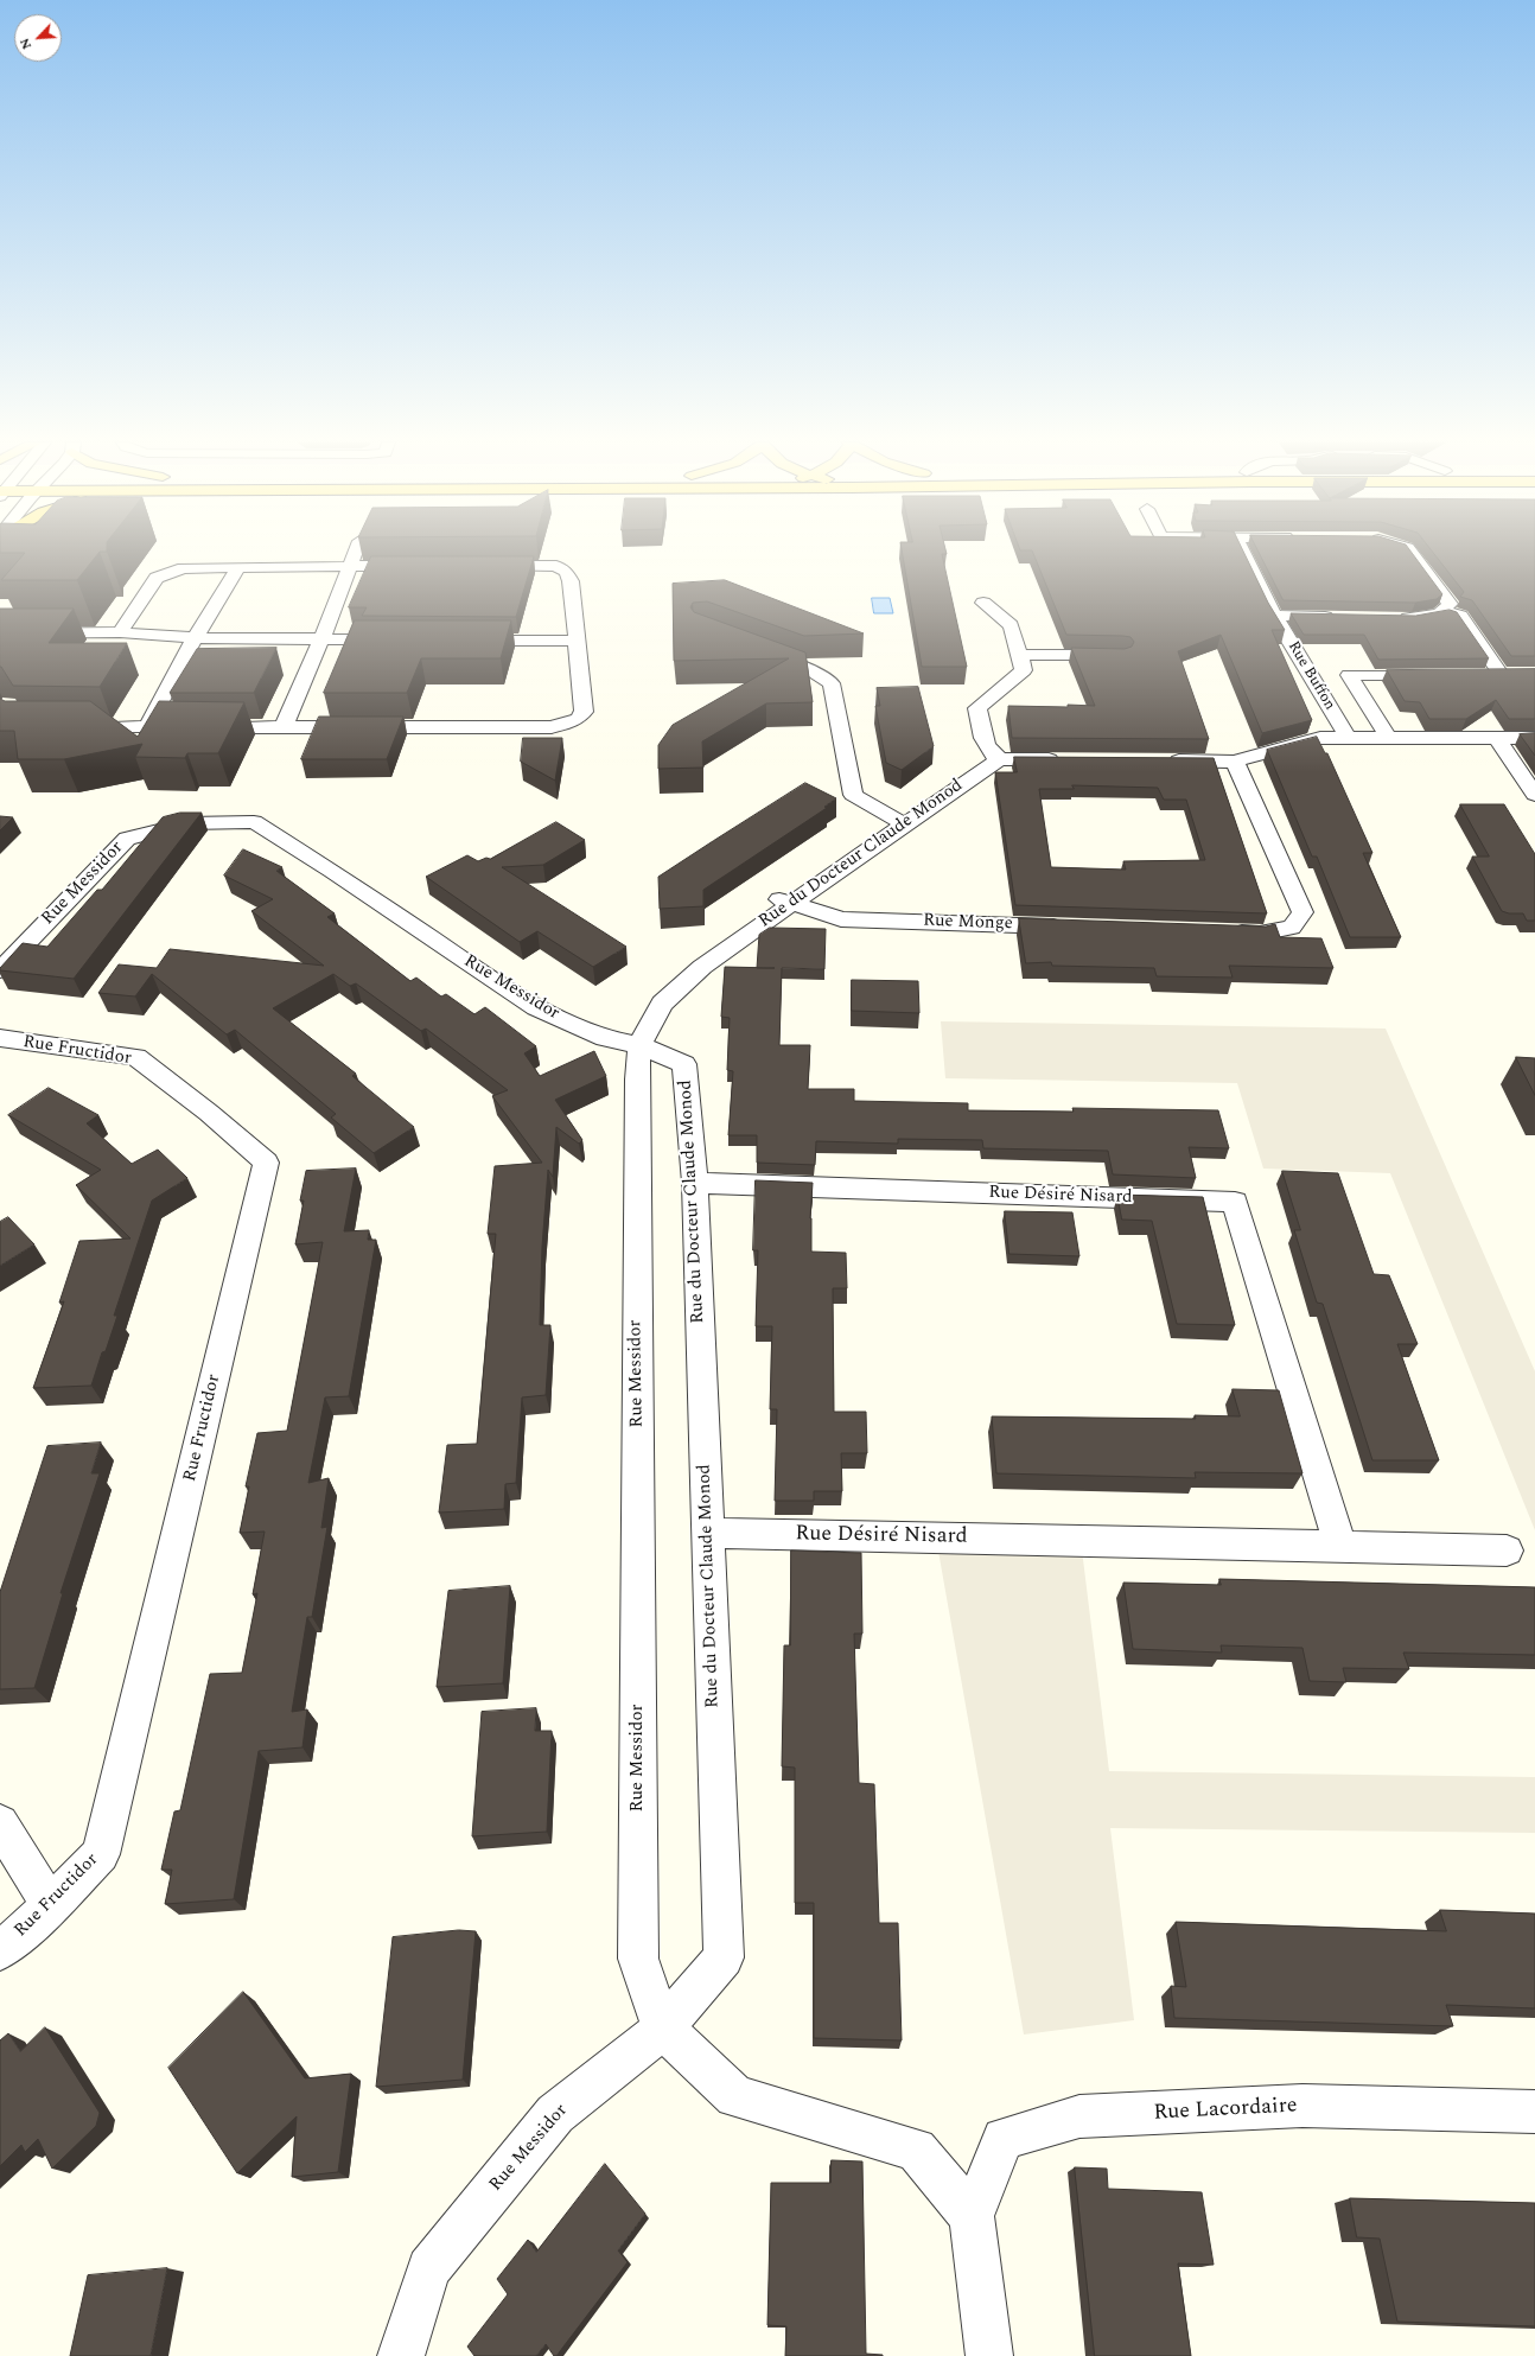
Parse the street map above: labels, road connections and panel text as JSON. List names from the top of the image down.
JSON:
{
  "streets": {
    "street": [
      "Rue Buffon",
      "Rue du Docteur Claude Monod",
      "Rue Messidor",
      "Rue Monge",
      "Rue Fructidor",
      "Rue Désiré Nisard",
      "Rue Lacordaire"
    ]
  },
  "crossings": [
    ["Rue du Docteur Claude Monod", "Rue Messidor"],
    ["Rue du Docteur Claude Monod", "Rue Monge"],
    ["Rue du Docteur Claude Monod", "Rue Désiré Nisard"]
  ],
  "north": "bottom left"
}
